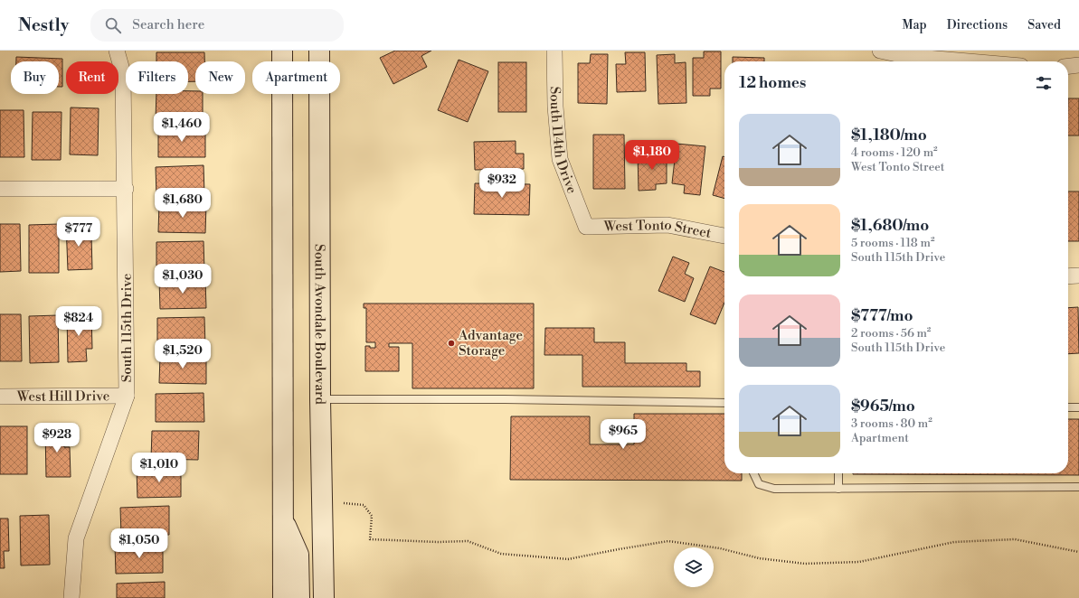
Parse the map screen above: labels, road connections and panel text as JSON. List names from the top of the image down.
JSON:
{
  "streets": {
    "main road": ["South Avondale Boulevard"],
    "street": [
      "South 114th Drive",
      "West Tonto Street",
      "South 115th Drive",
      "West Hill Drive"
    ]
  },
  "crossings": [
    ["South 114th Drive", "West Tonto Street"],
    ["South 115th Drive", "West Hill Drive"]
  ],
  "places": ["Advantage Storage"],
  "page": {
    "header": "Nestly",
    "search": "Search here",
    "nav": ["Map", "Directions", "Saved"],
    "chip": [
      "Buy",
      "Rent",
      "Filters",
      "New",
      "Apartment"
    ],
    "heading": "12 homes",
    "list": [
      {
        "name": "$1,180/mo",
        "note": "4 rooms · 120 m² · West Tonto Street"
      },
      {
        "name": "$1,680/mo",
        "note": "5 rooms · 118 m² · South 115th Drive"
      },
      {
        "name": "$777/mo",
        "note": "2 rooms · 56 m² · South 115th Drive"
      },
      {
        "name": "$965/mo",
        "note": "3 rooms · 80 m² · Apartment"
      }
    ],
    "price": [
      "$1,460",
      "$1,180",
      "$932",
      "$1,680",
      "$777",
      "$1,030",
      "$824",
      "$1,520",
      "$965",
      "$928",
      "$1,010",
      "$1,050"
    ]
  }
}
